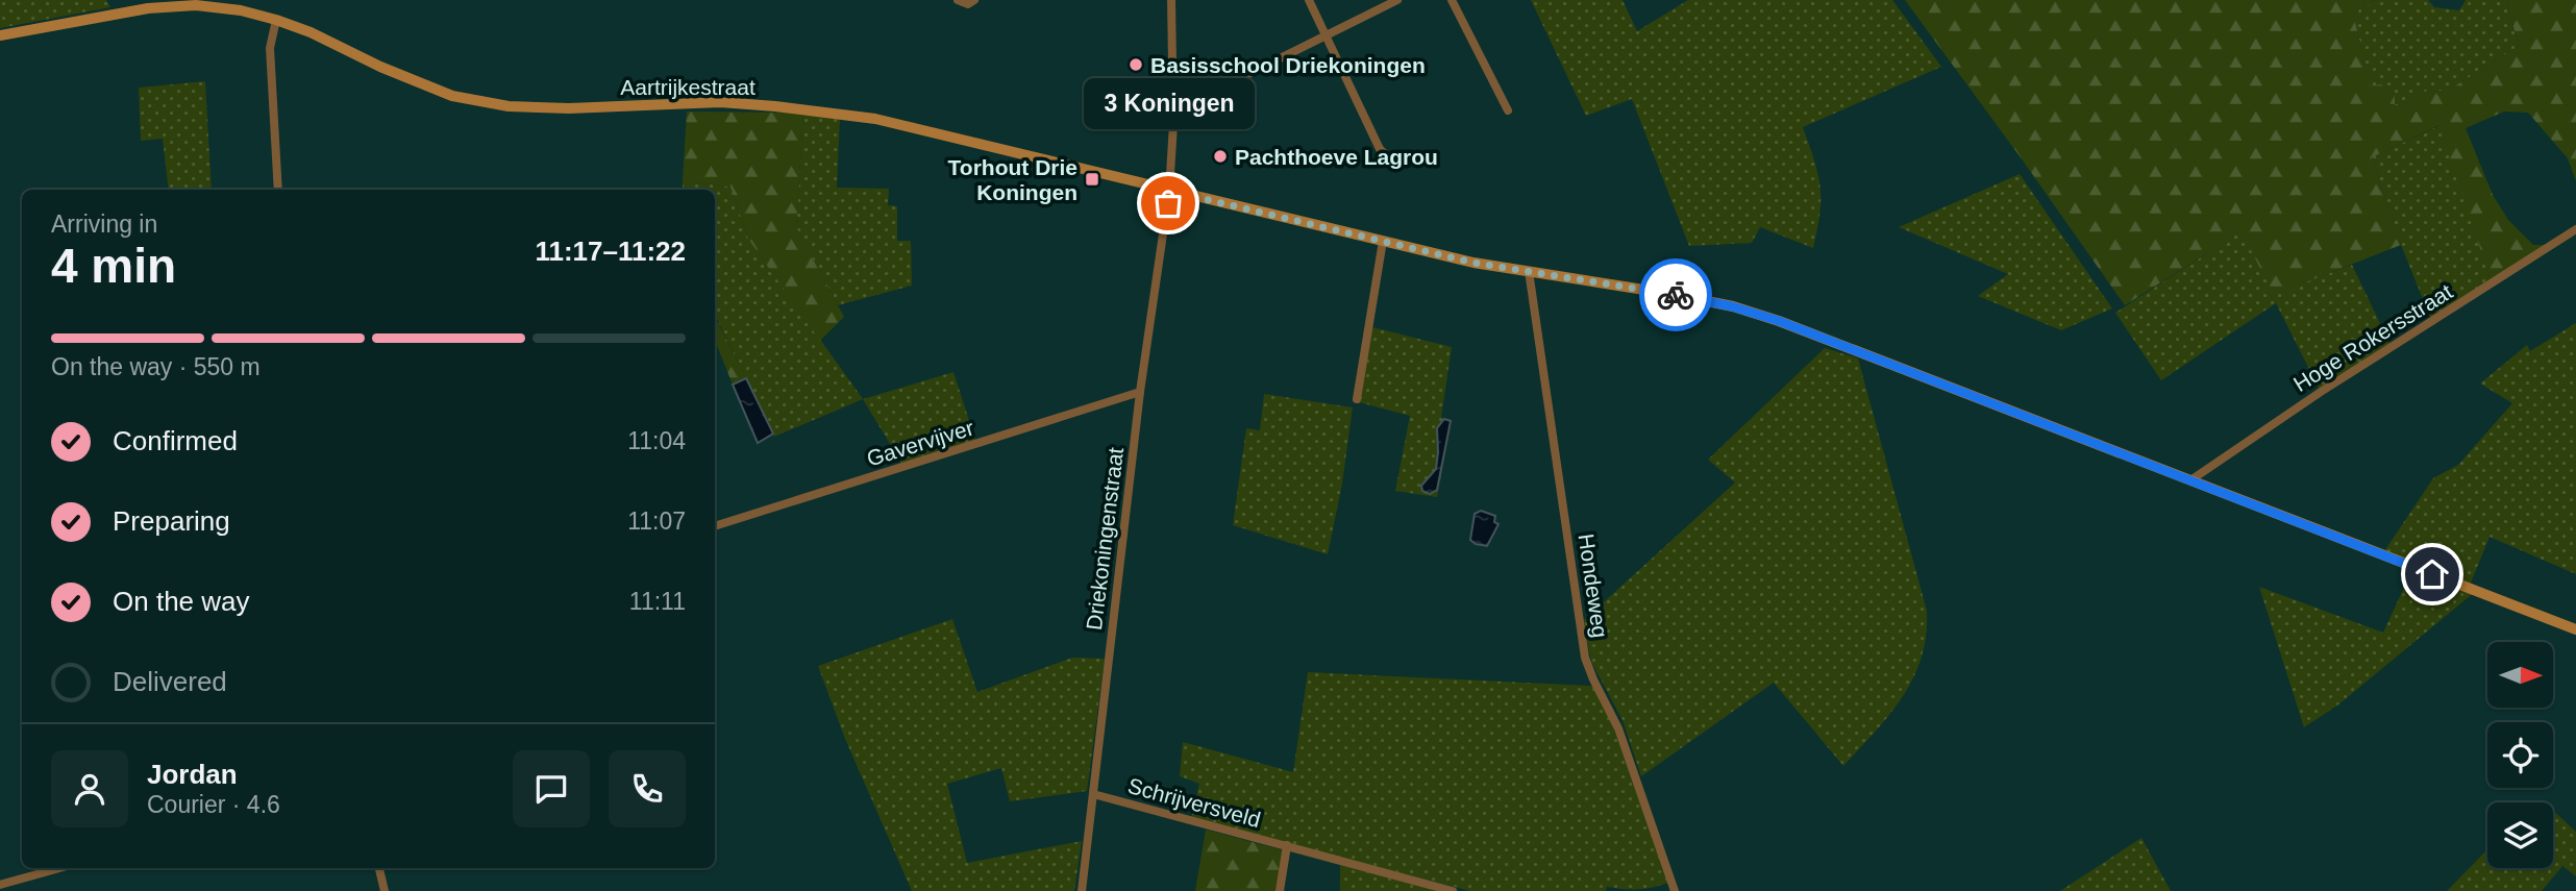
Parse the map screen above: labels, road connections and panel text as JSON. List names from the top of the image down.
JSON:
{
  "streets": {
    "street": [
      "Aartrijkestraat",
      "Hoge Rokersstraat",
      "Gavervijver",
      "Driekoningenstraat",
      "Hondeweg",
      "Schrijversveld"
    ]
  },
  "crossings": [
    ["Aartrijkestraat", "Hoge Rokersstraat"],
    ["Aartrijkestraat", "Driekoningenstraat"],
    ["Aartrijkestraat", "Hondeweg"],
    ["Gavervijver", "Driekoningenstraat"],
    ["Driekoningenstraat", "Schrijversveld"]
  ],
  "places": {
    "other": ["Basisschool Driekoningen", "Pachthoeve Lagrou", "3 Koningen"],
    "transit": ["Torhout Drie Koningen"]
  },
  "north": "right",
  "page": {
    "bubble": "3 Koningen",
    "heading": ["4 min", "Arriving in", "11:17–11:22"],
    "panel": ["Jordan", "Courier · 4.6"],
    "bar": "On the way · 550 m",
    "list": [
      ["Confirmed", "11:04"],
      ["Preparing", "11:07"],
      ["On the way", "11:11"],
      "Delivered"
    ]
  }
}
